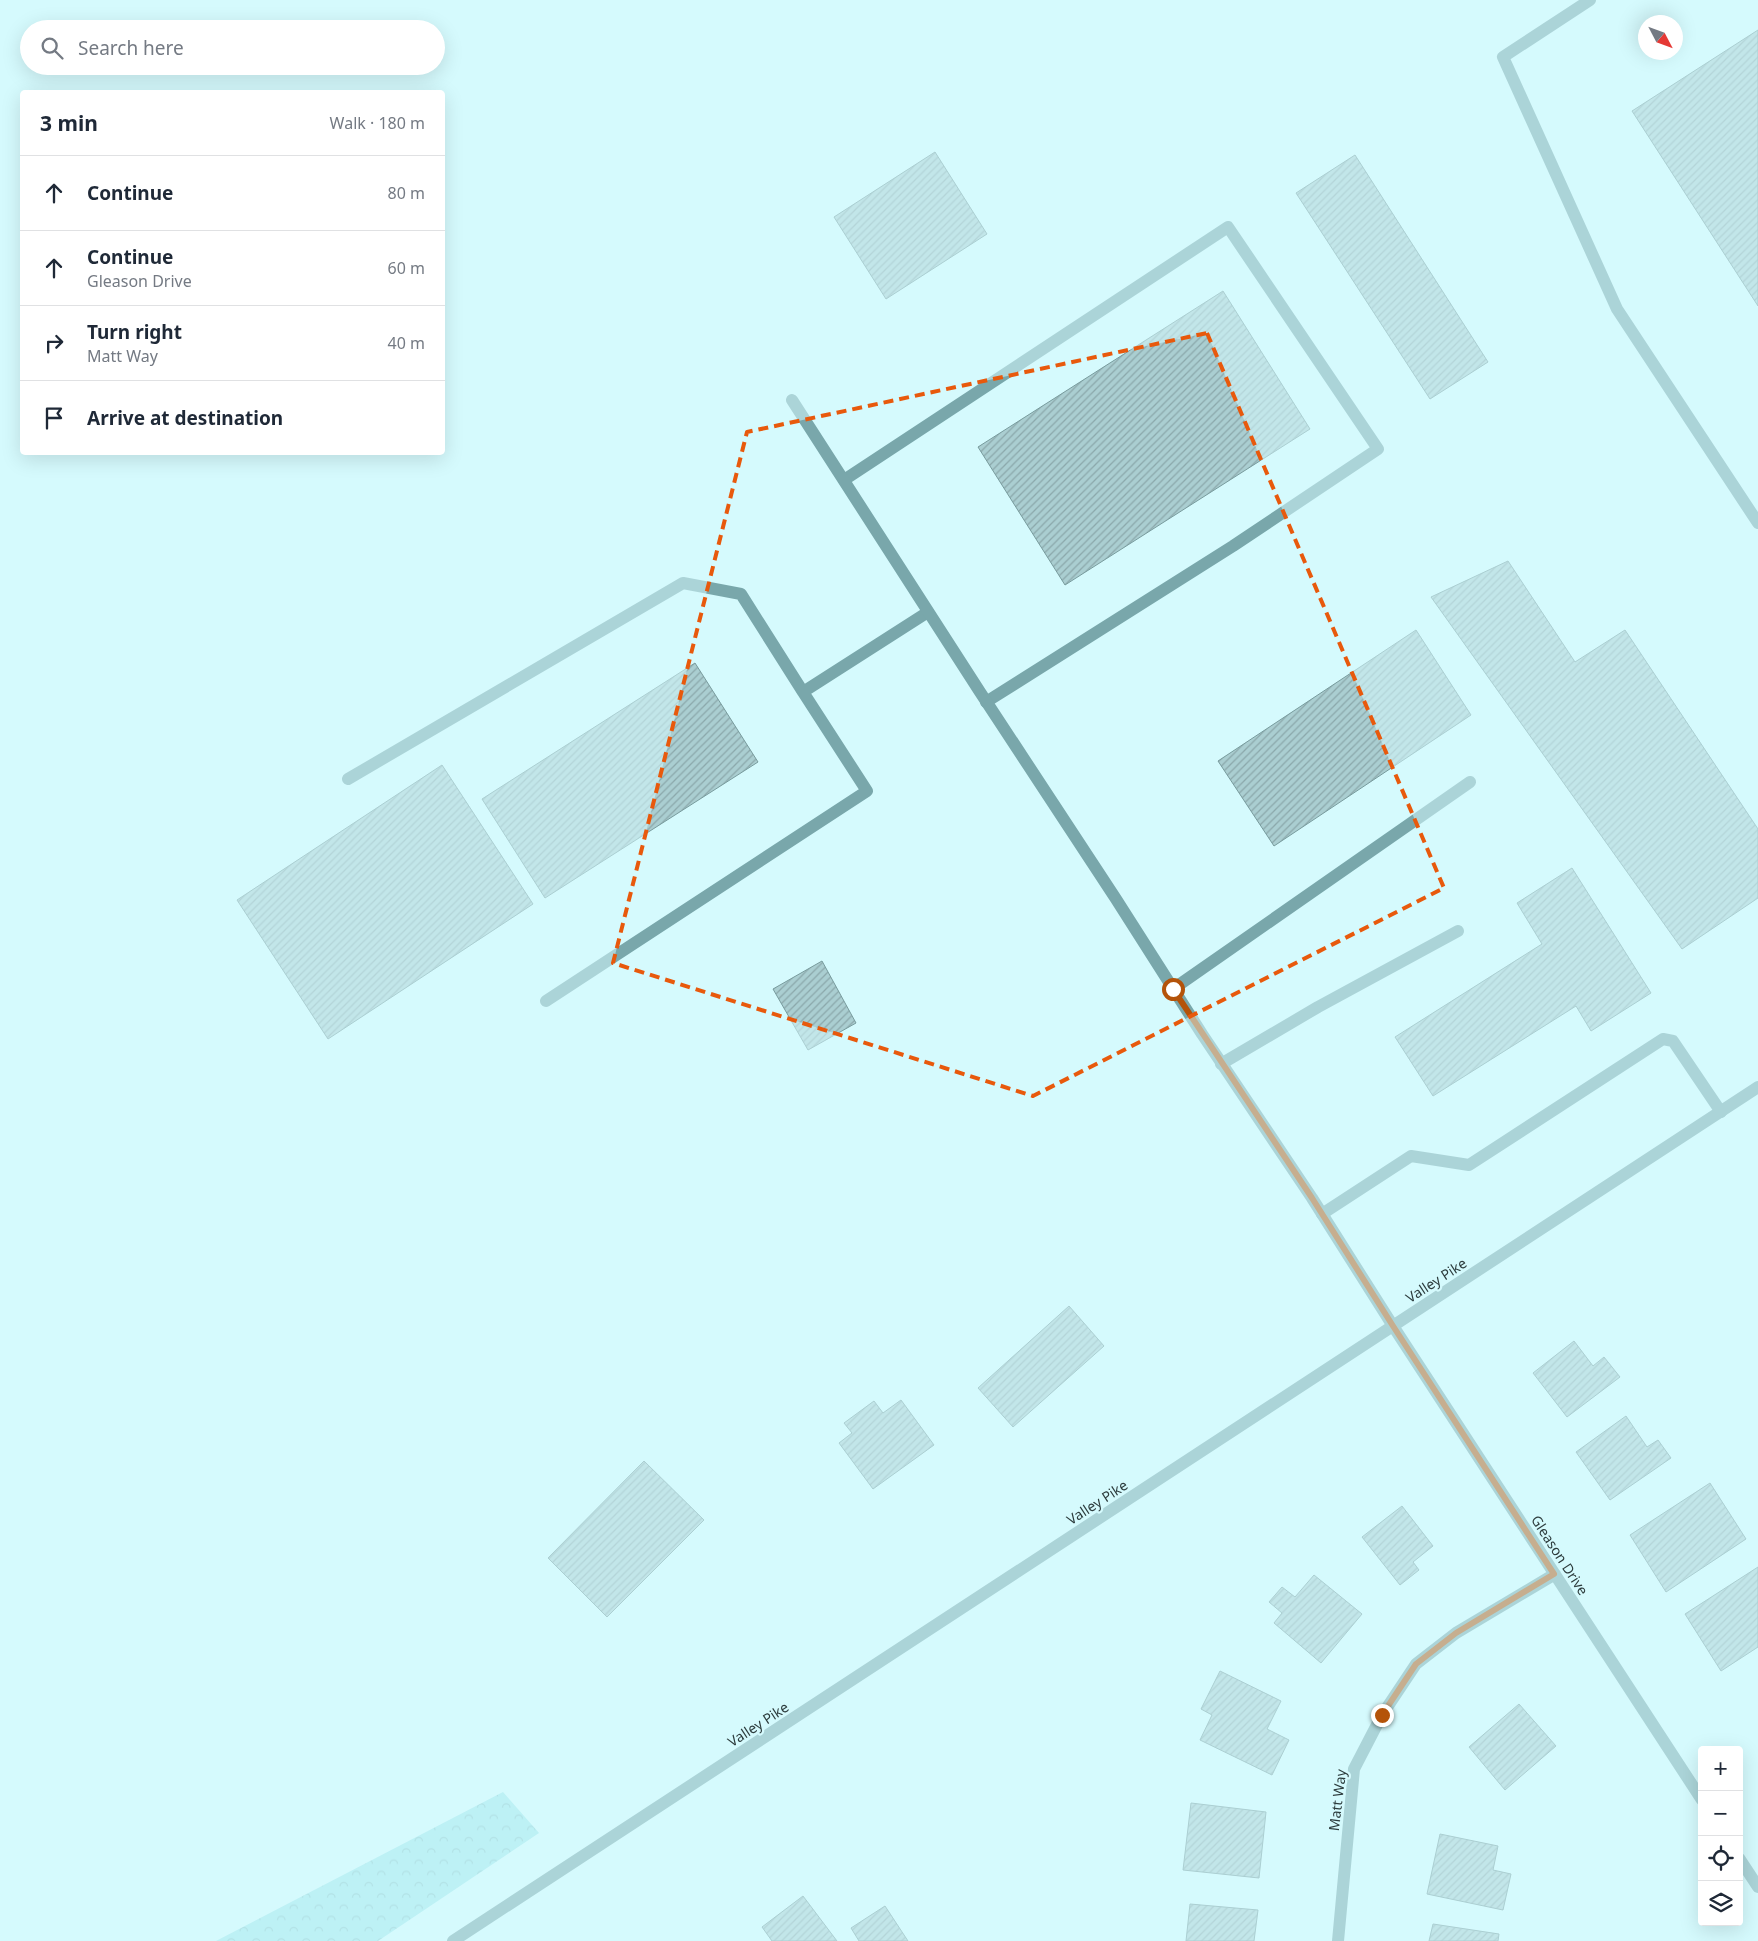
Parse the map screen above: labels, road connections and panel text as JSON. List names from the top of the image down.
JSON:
{
  "streets": {
    "street": ["Valley Pike", "Gleason Drive", "Matt Way"]
  },
  "crossings": [
    ["Valley Pike", "Gleason Drive"],
    ["Gleason Drive", "Matt Way"]
  ],
  "north": "bottom right",
  "page": {
    "search": "Search here",
    "heading": ["3 min", "Walk · 180 m"],
    "list": [
      ["Continue", "80 m"],
      ["Continue", "Gleason Drive", "60 m"],
      ["Turn right", "Matt Way", "40 m"],
      "Arrive at destination"
    ],
    "map_buttons": ["+", "−"]
  }
}
